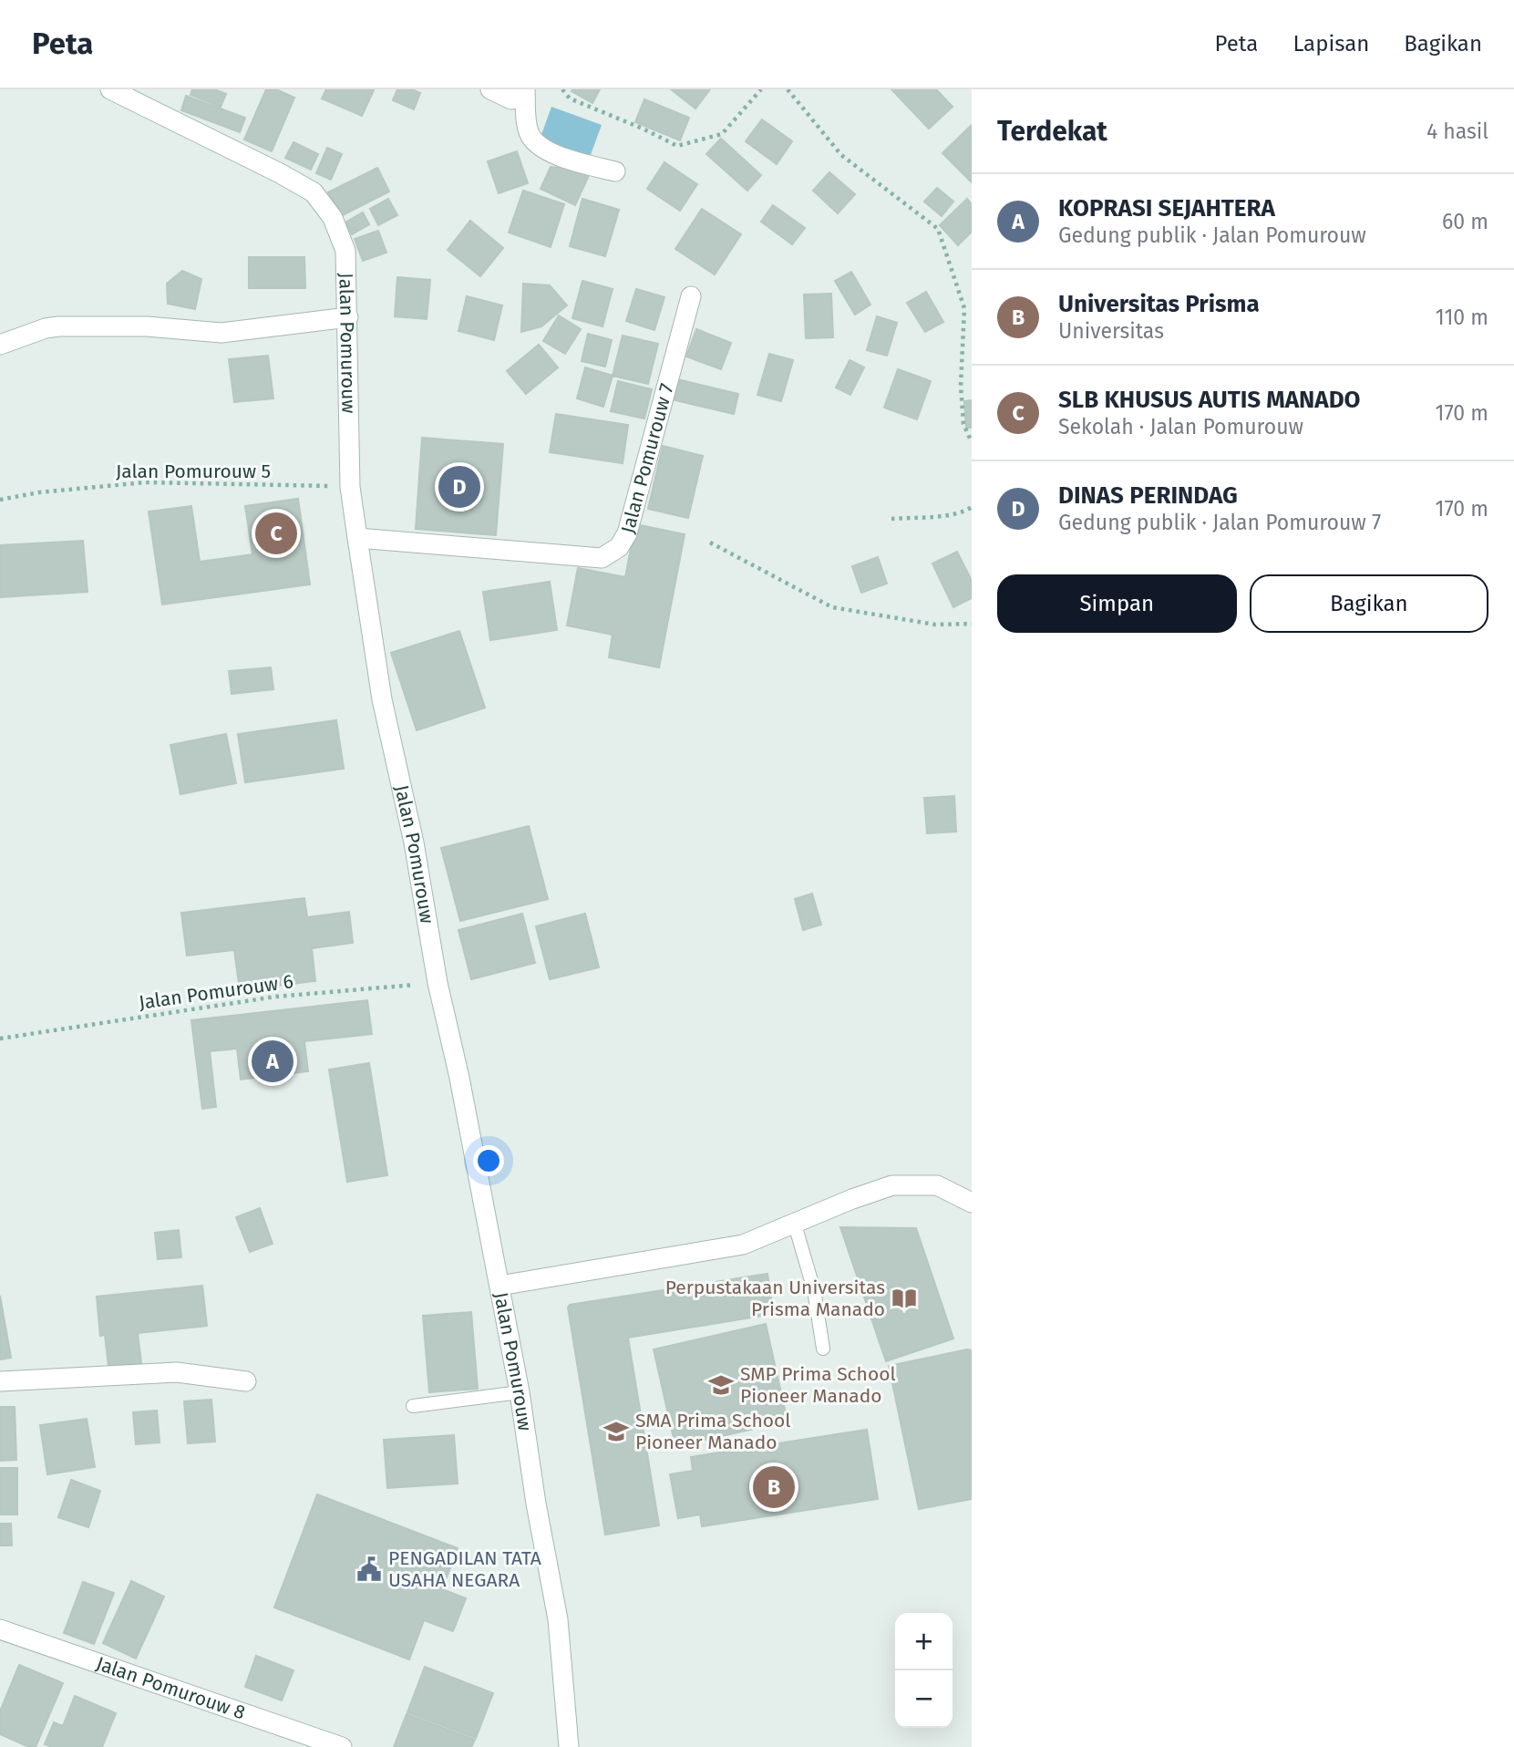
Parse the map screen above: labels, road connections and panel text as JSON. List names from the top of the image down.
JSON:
{
  "streets": {
    "street": ["Jalan Pomurouw", "Jalan Pomurouw 7", "Jalan Pomurouw 8"],
    "path": ["Jalan Pomurouw 5", "Jalan Pomurouw 6"]
  },
  "crossings": [
    ["Jalan Pomurouw", "Jalan Pomurouw 7"],
    ["Jalan Pomurouw", "Jalan Pomurouw 5"],
    ["Jalan Pomurouw", "Jalan Pomurouw 6"]
  ],
  "places": {
    "library": ["Perpustakaan Universitas Prisma Manado"],
    "school or university": ["SMP Prima School Pioneer Manado", "SMA Prima School Pioneer Manado"],
    "public building": ["PENGADILAN TATA USAHA NEGARA"]
  },
  "page": {
    "header": "Peta",
    "nav": ["Peta", "Lapisan", "Bagikan"],
    "heading": ["Terdekat", "4 hasil"],
    "list": [
      {
        "mark": "A",
        "name": "KOPRASI SEJAHTERA",
        "note": "Gedung publik · Jalan Pomurouw",
        "value": "60 m"
      },
      {
        "mark": "B",
        "name": "Universitas Prisma",
        "note": "Universitas",
        "value": "110 m"
      },
      {
        "mark": "C",
        "name": "SLB KHUSUS AUTIS MANADO",
        "note": "Sekolah · Jalan Pomurouw",
        "value": "170 m"
      },
      {
        "mark": "D",
        "name": "DINAS PERINDAG",
        "note": "Gedung publik · Jalan Pomurouw 7",
        "value": "170 m"
      }
    ],
    "pins": [
      "D",
      "C",
      "A",
      "B"
    ],
    "buttons": ["Simpan", "Bagikan"],
    "map_buttons": ["+", "−"]
  }
}
